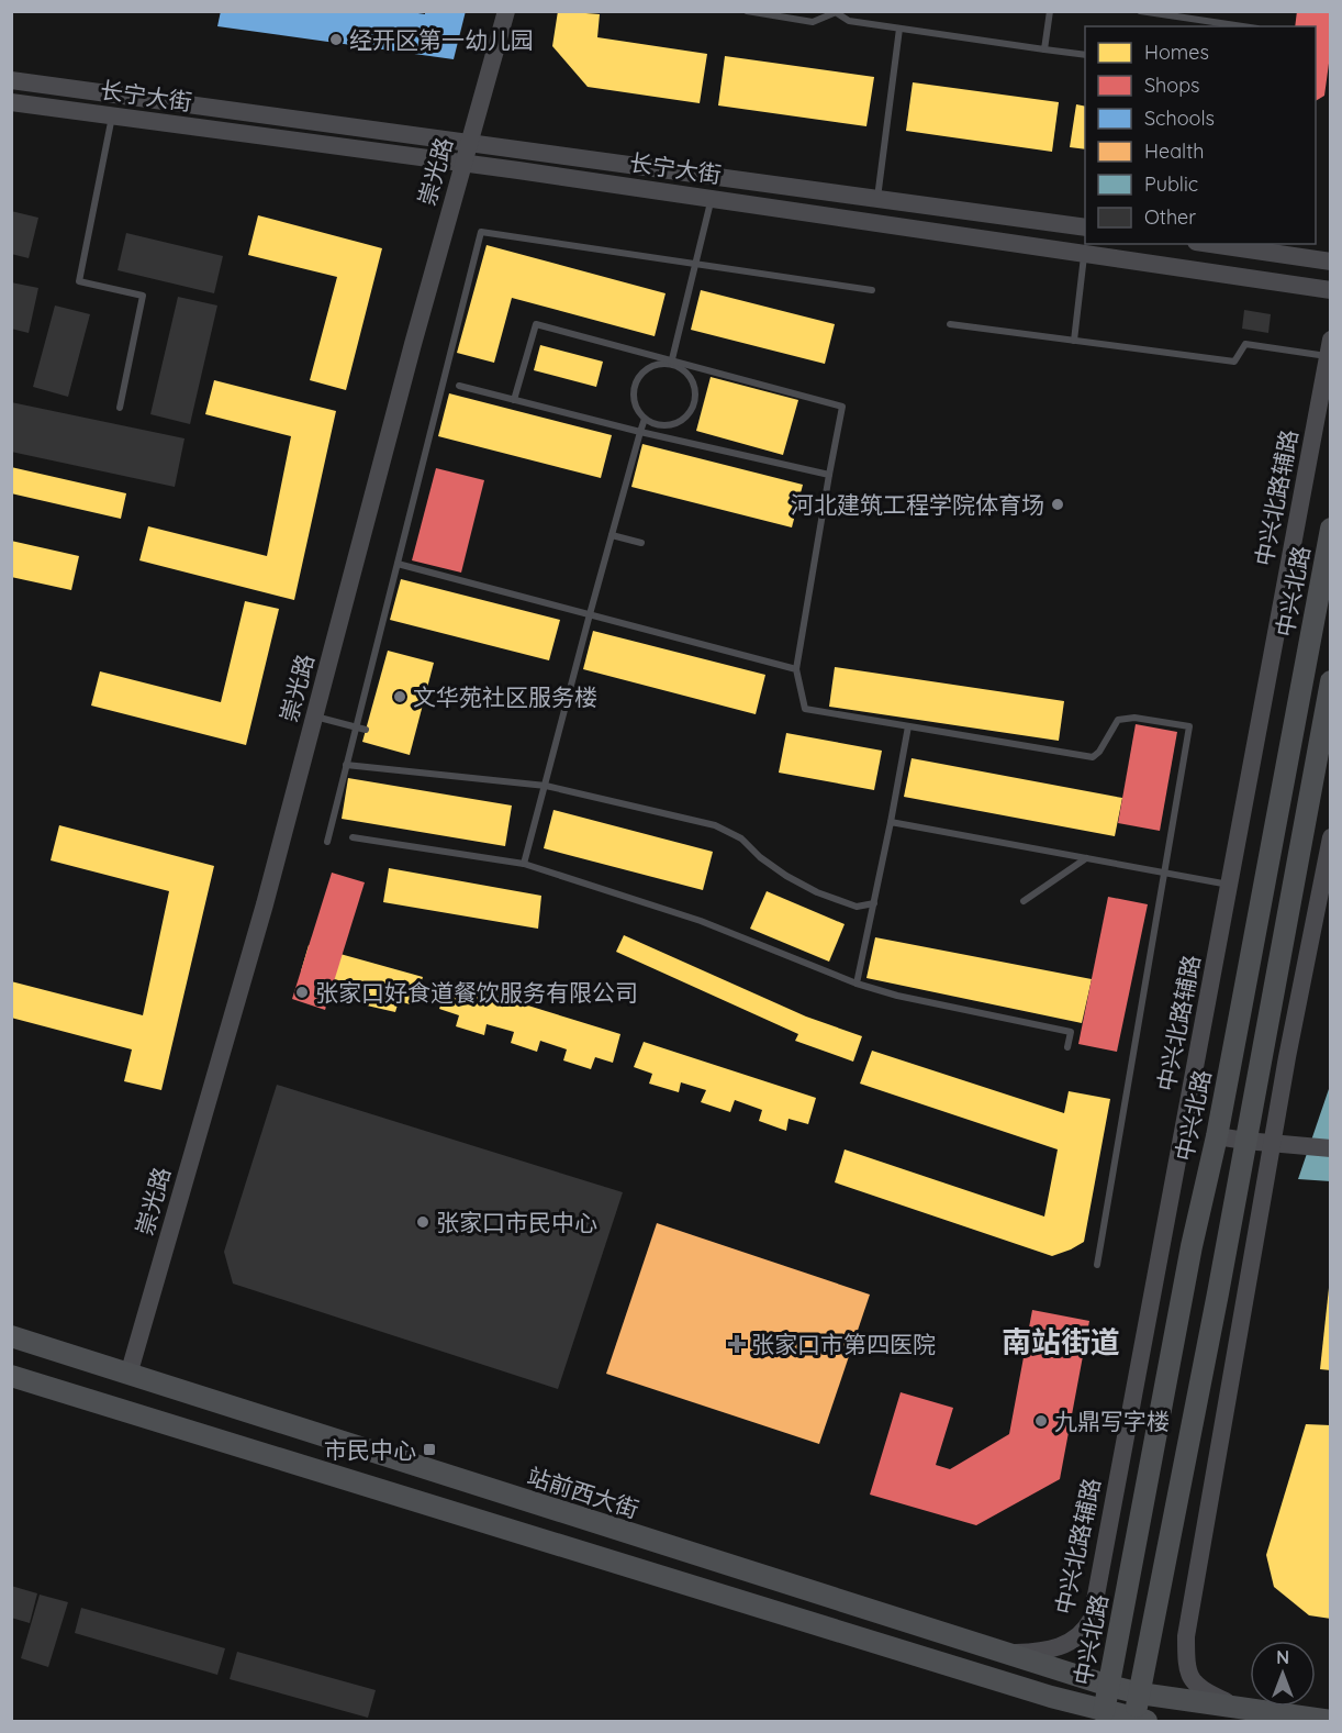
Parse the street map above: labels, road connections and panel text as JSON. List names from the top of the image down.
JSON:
{
  "streets": {
    "main road": ["中兴北路", "站前西大街"],
    "street": ["长宁大街", "崇光路", "中兴北路辅路"]
  },
  "crossings": [
    ["长宁大街", "崇光路"],
    ["崇光路", "站前西大街"],
    ["中兴北路辅路", "站前西大街"],
    ["中兴北路", "站前西大街"]
  ],
  "districts": ["南站街道"],
  "places": {
    "other": [
      "经开区第一幼儿园",
      "河北建筑工程学院体育场",
      "文华苑社区服务楼",
      "张家口好食道餐饮服务有限公司",
      "张家口市民中心",
      "九鼎写字楼"
    ],
    "health": ["张家口市第四医院"],
    "transit": ["市民中心"]
  },
  "legend": [
    "Homes",
    "Shops",
    "Schools",
    "Health",
    "Public",
    "Other"
  ],
  "north": "top"
}
